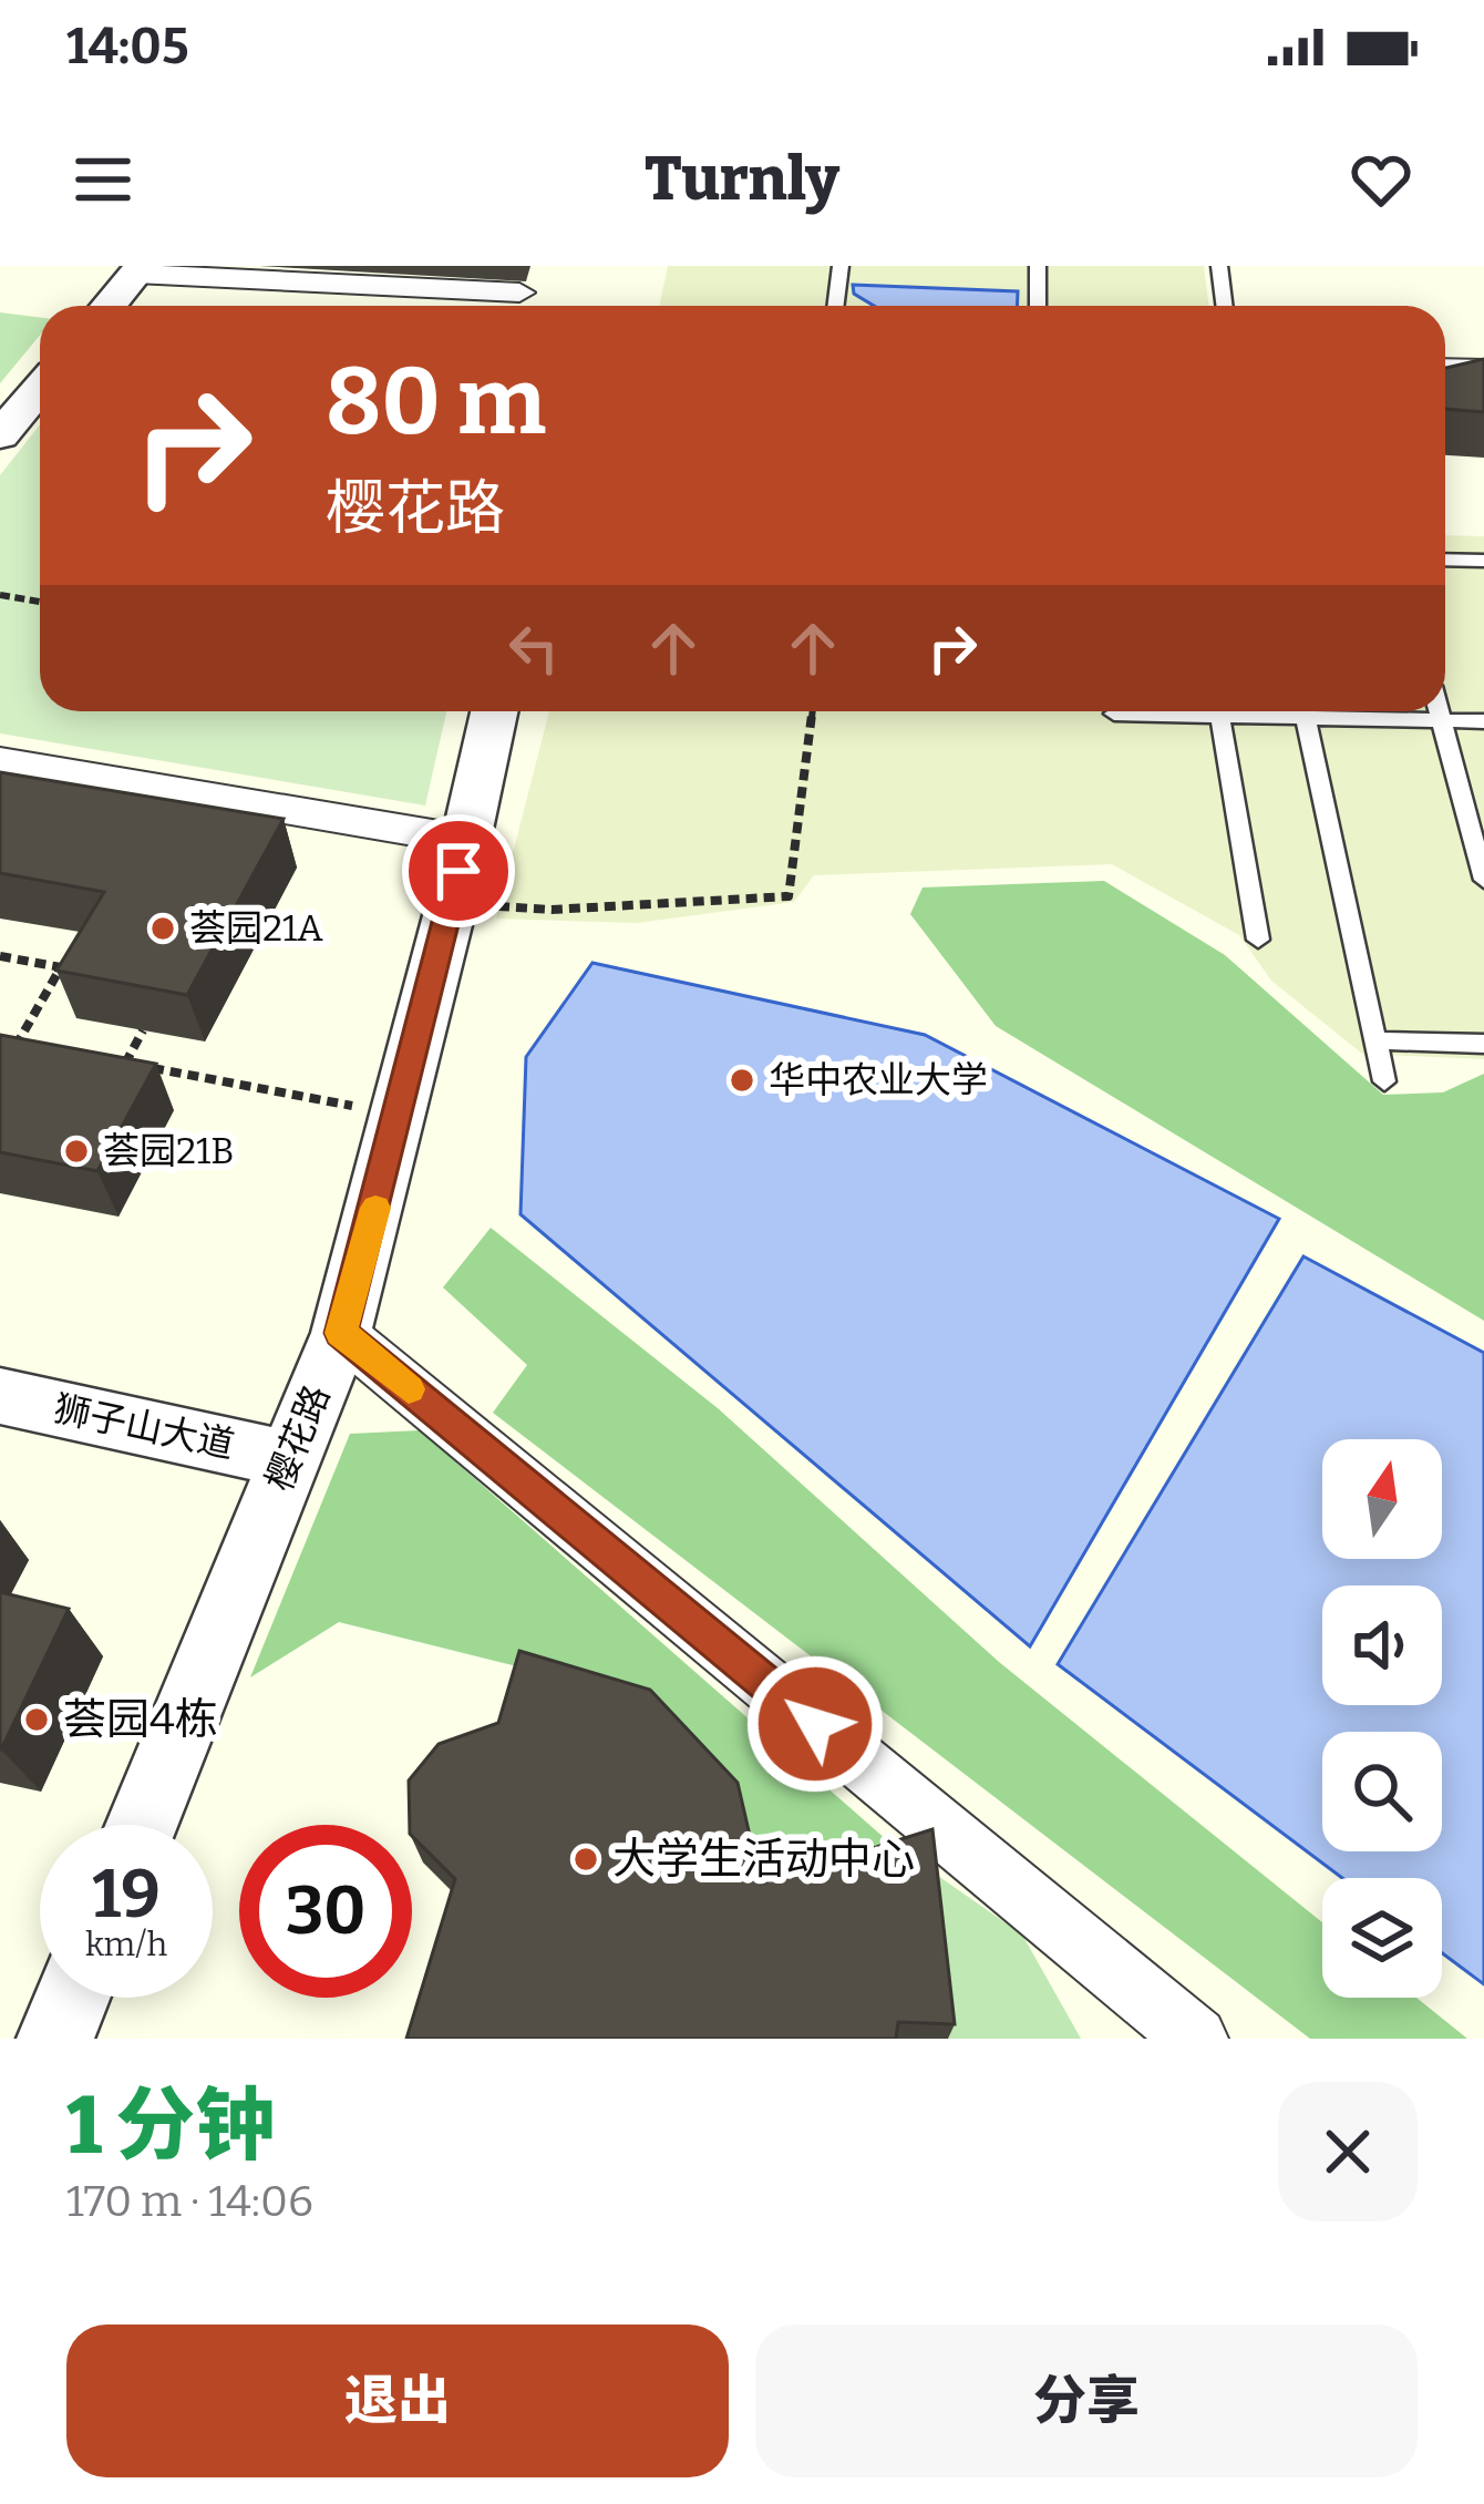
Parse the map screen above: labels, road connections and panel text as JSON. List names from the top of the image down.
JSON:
{
  "streets": {
    "street": ["狮子山大道", "樱花路"]
  },
  "crossings": [
    ["狮子山大道", "樱花路"]
  ],
  "places": [
    "荟园21A",
    "华中农业大学",
    "荟园21B",
    "荟园4栋",
    "大学生活动中心"
  ],
  "north": "top",
  "page": {
    "status": "14:05",
    "header": "Turnly",
    "turn": ["80 m", "樱花路"],
    "speed": "19 km/h",
    "limit": "30",
    "heading": ["1 分钟", "170 m · 14:06"],
    "buttons": ["退出", "分享"]
  }
}
